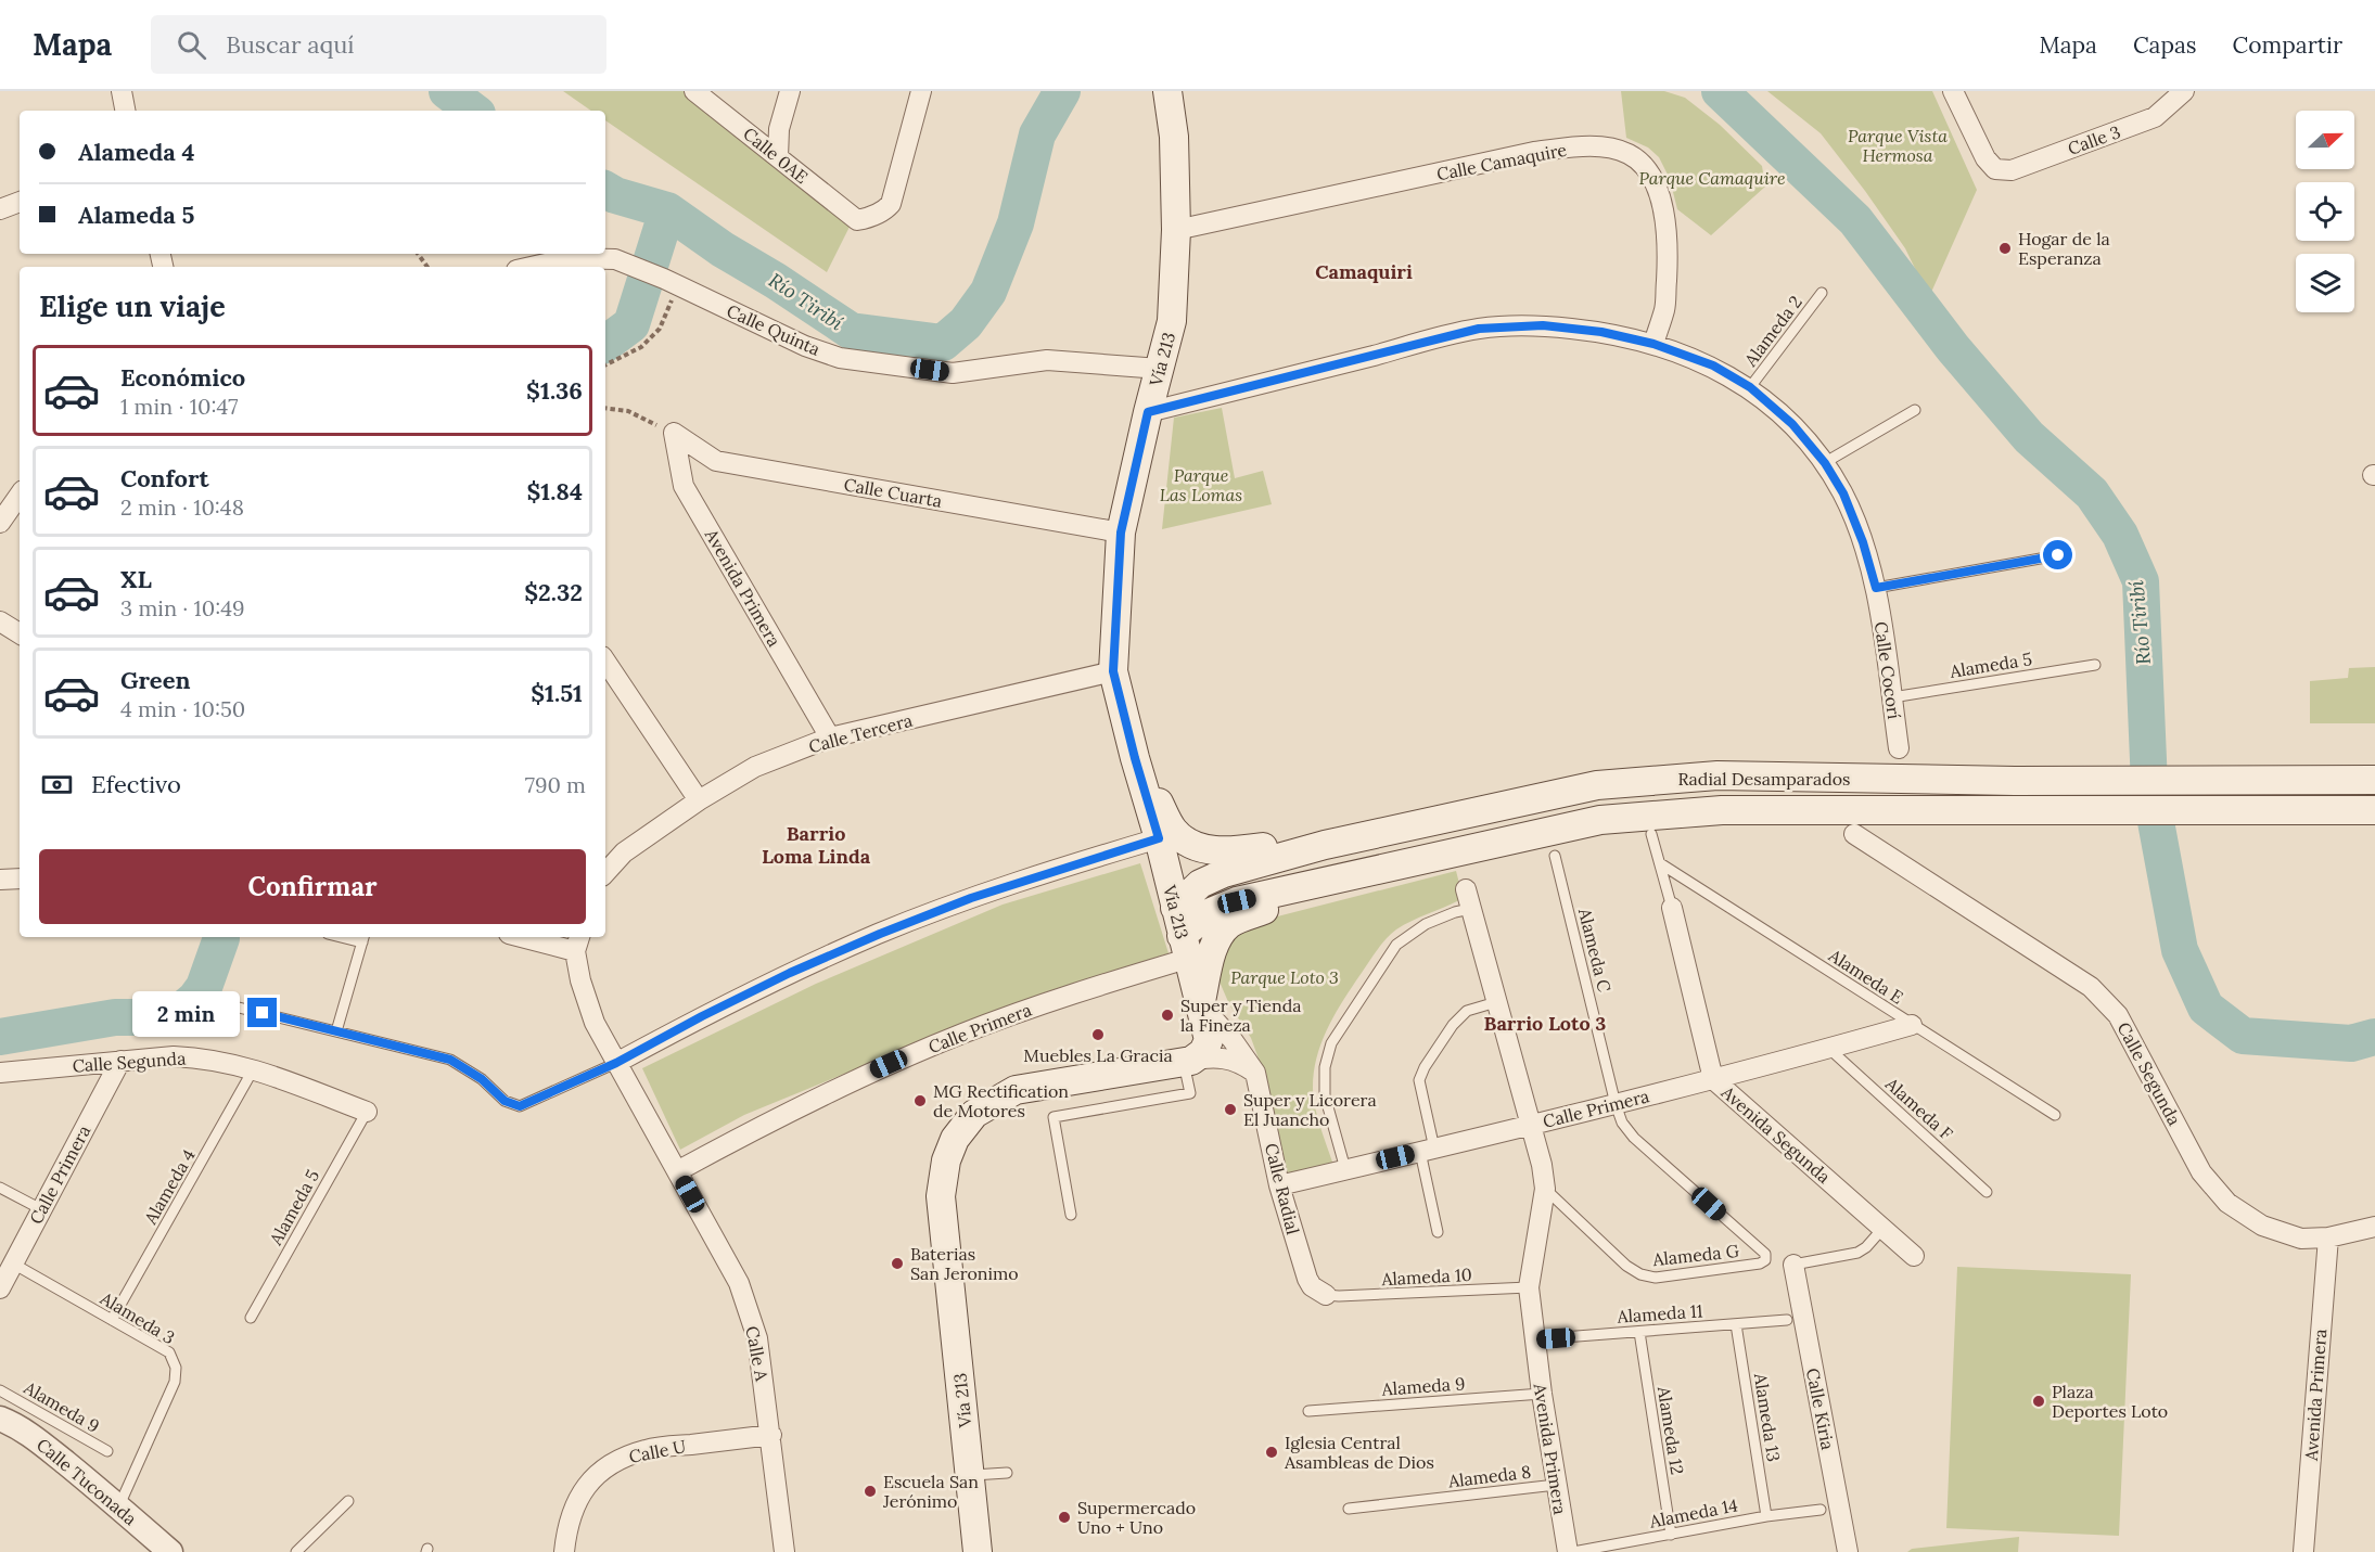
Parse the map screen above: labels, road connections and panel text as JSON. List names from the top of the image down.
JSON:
{
  "streets": {
    "main road": ["Vía 213", "Radial Desamparados"],
    "street": [
      "Calle 3",
      "Calle 0AE",
      "Calle Camaquire",
      "Calle Quinta",
      "Calle Cuarta",
      "Avenida Primera",
      "Calle Cocorí",
      "Calle Tercera",
      "Calle Primera",
      "Calle Segunda",
      "Avenida Segunda",
      "Calle Radial",
      "Calle A",
      "Calle Kiria",
      "Calle U",
      "Calle Tuconada"
    ],
    "lane": [
      "Alameda 2",
      "Alameda 5",
      "Alameda C",
      "Alameda E",
      "Alameda F",
      "Alameda 4",
      "Alameda G",
      "Alameda 10",
      "Alameda 11",
      "Alameda 3",
      "Alameda 9",
      "Alameda 13",
      "Alameda 12",
      "Alameda 8",
      "Alameda 14"
    ]
  },
  "crossings": [
    ["Calle Camaquire", "Vía 213"],
    ["Calle Camaquire", "Calle Cocorí"],
    ["Calle Quinta", "Vía 213"],
    ["Alameda 2", "Calle Cocorí"],
    ["Vía 213", "Calle Cuarta"],
    ["Vía 213", "Calle Cocorí"],
    ["Vía 213", "Calle Tercera"],
    ["Vía 213", "Radial Desamparados"],
    ["Vía 213", "Calle Primera"],
    ["Vía 213", "Calle Radial"],
    ["Calle Cuarta", "Avenida Primera"],
    ["Avenida Primera", "Calle Tercera"],
    ["Avenida Primera", "Calle Primera"],
    ["Avenida Primera", "Calle Segunda"],
    ["Avenida Primera", "Alameda G"],
    ["Avenida Primera", "Alameda 10"],
    ["Avenida Primera", "Alameda 11"],
    ["Avenida Primera", "Alameda 9"],
    ["Avenida Primera", "Alameda 8"],
    ["Alameda 5", "Calle Cocorí"],
    ["Alameda 5", "Calle Segunda"],
    ["Radial Desamparados", "Calle Primera"],
    ["Alameda C", "Calle Primera"],
    ["Alameda C", "Alameda G"],
    ["Alameda E", "Calle Primera"],
    ["Calle Primera", "Calle Segunda"],
    ["Calle Primera", "Alameda F"],
    ["Calle Primera", "Avenida Segunda"],
    ["Calle Primera", "Calle Radial"],
    ["Calle Primera", "Alameda 3"],
    ["Calle Primera", "Calle A"],
    ["Calle Segunda", "Alameda 4"],
    ["Alameda 4", "Alameda 3"],
    ["Calle Radial", "Alameda 10"],
    ["Alameda 11", "Alameda 13"],
    ["Alameda 11", "Alameda 12"],
    ["Alameda 3", "Calle Tuconada"],
    ["Calle A", "Calle U"],
    ["Alameda 13", "Alameda 14"],
    ["Alameda 12", "Alameda 14"]
  ],
  "districts": ["Camaquiri", "Barrio Loma Linda", "Barrio Loto 3"],
  "water": ["Río Tiribí"],
  "parks": [
    "Parque Vista Hermosa",
    "Parque Camaquire",
    "Parque Las Lomas",
    "Parque Loto 3"
  ],
  "places": [
    "Hogar de la Esperanza",
    "Super y Tienda la Fineza",
    "Muebles La Gracia",
    "MG Rectification de Motores",
    "Super y Licorera El Juancho",
    "Baterias San Jeronimo",
    "Plaza Deportes Loto",
    "Iglesia Central Asambleas de Dios",
    "Escuela San Jerónimo",
    "Supermercado Uno + Uno"
  ],
  "north": "right",
  "page": {
    "header": "Mapa",
    "search": "Buscar aquí",
    "nav": ["Mapa", "Capas", "Compartir"],
    "banner": ["Alameda 4", "Alameda 5"],
    "heading": "Elige un viaje",
    "list": [
      {
        "name": "Económico",
        "note": "1 min · 10:47",
        "value": "$1.36"
      },
      {
        "name": "Confort",
        "note": "2 min · 10:48",
        "value": "$1.84"
      },
      {
        "name": "XL",
        "note": "3 min · 10:49",
        "value": "$2.32"
      },
      {
        "name": "Green",
        "note": "4 min · 10:50",
        "value": "$1.51"
      }
    ],
    "pay": ["Efectivo", "790 m"],
    "buttons": "Confirmar",
    "bubble": "2 min"
  }
}
